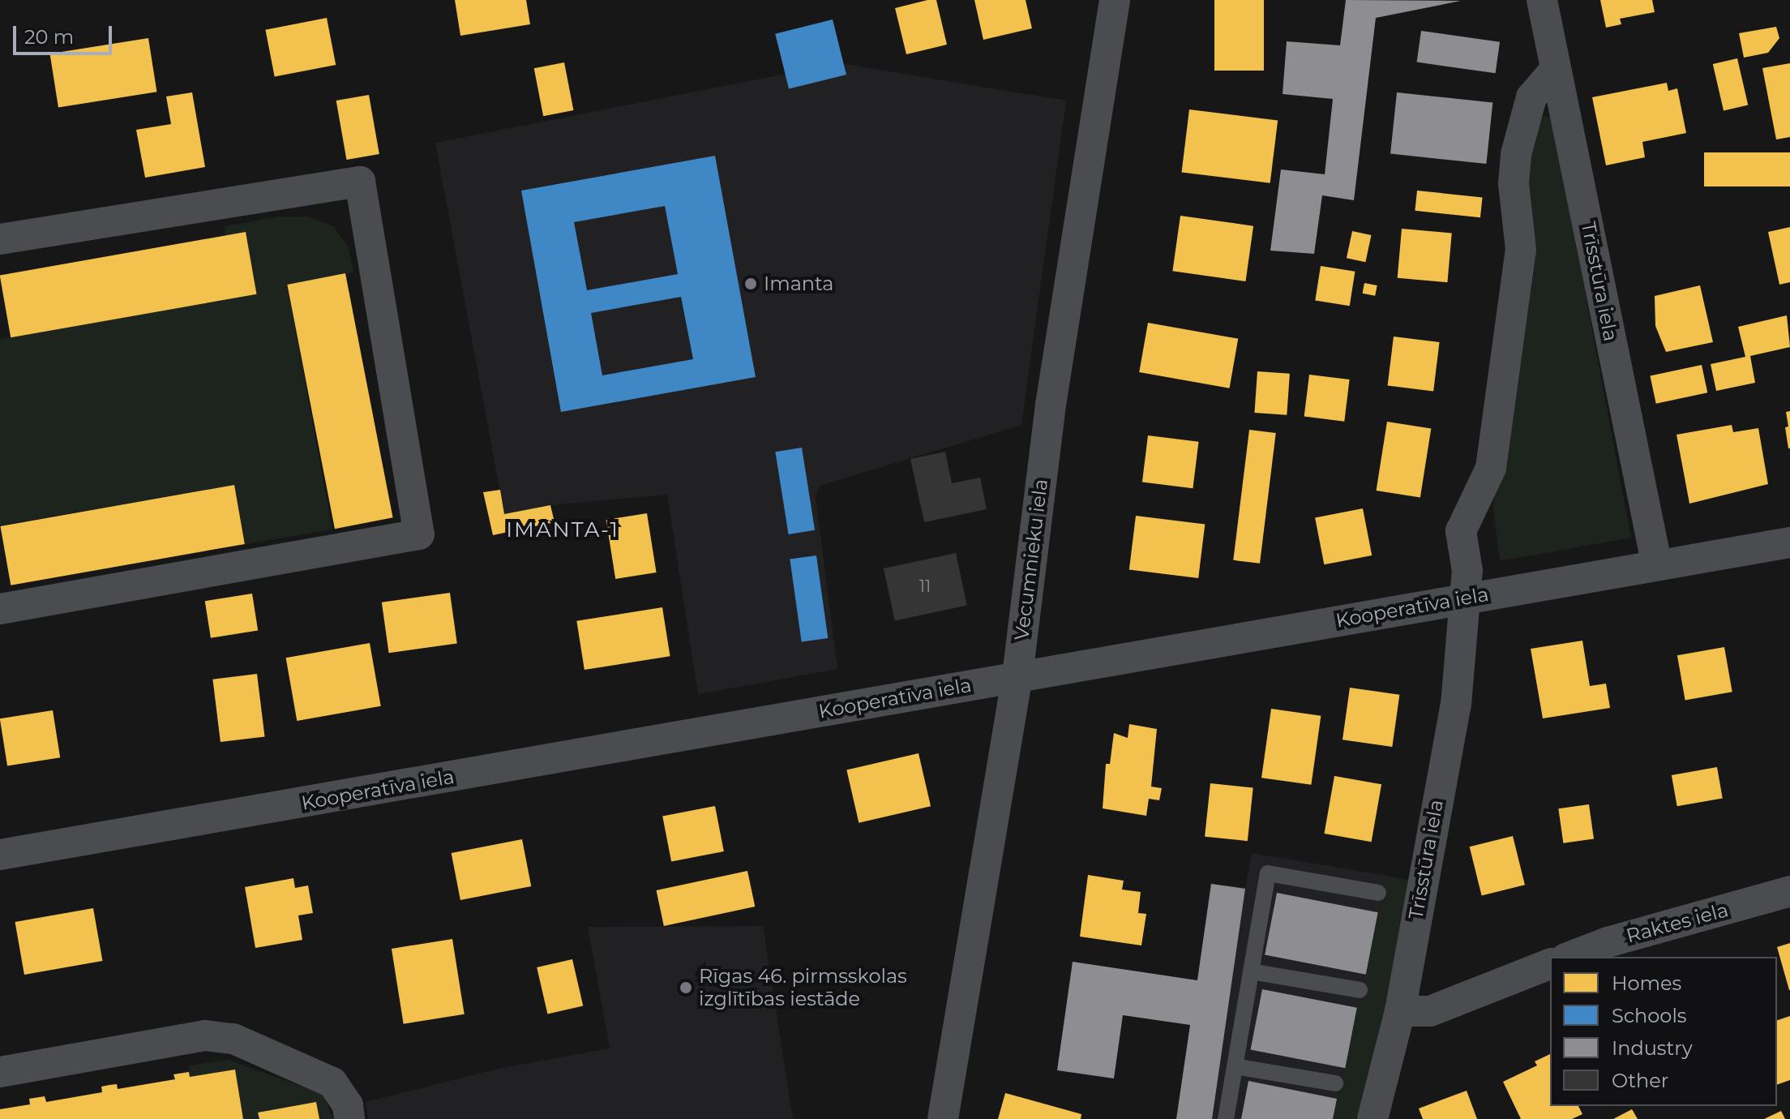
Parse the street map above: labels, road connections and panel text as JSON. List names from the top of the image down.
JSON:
{
  "streets": {
    "street": [
      "Trīsstūra iela",
      "Vecumnieku iela",
      "Kooperatīva iela",
      "Raktes iela"
    ]
  },
  "crossings": [
    ["Trīsstūra iela", "Kooperatīva iela"],
    ["Vecumnieku iela", "Kooperatīva iela"]
  ],
  "districts": ["IMANTA-1"],
  "places": ["Imanta", "Rīgas 46. pirmsskolas izglītības iestāde"],
  "house_numbers": ["11"],
  "legend": [
    "Homes",
    "Schools",
    "Industry",
    "Other"
  ],
  "scale_bar": "20 m"
}
